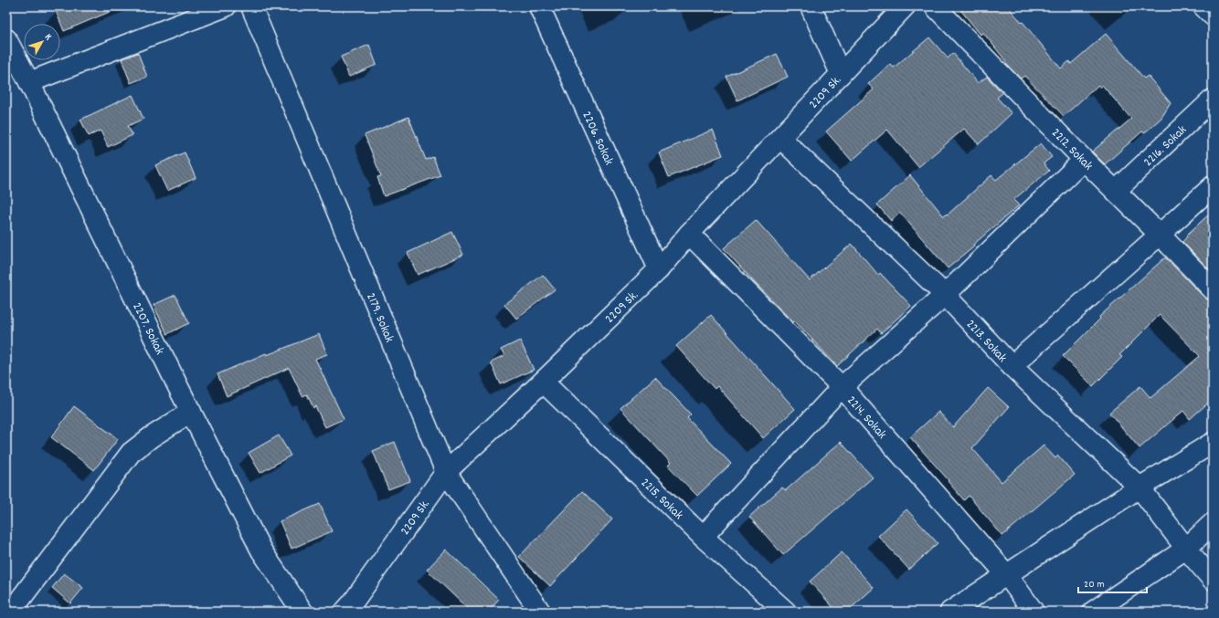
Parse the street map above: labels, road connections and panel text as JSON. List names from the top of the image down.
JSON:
{
  "streets": {
    "street": [
      "2209 Sk.",
      "2206. Sokak",
      "2216. Sokak",
      "2212. Sokak",
      "2179. Sokak",
      "2207. Sokak",
      "2213. Sokak",
      "2214. Sokak",
      "2215. Sokak"
    ]
  },
  "crossings": [
    ["2209 Sk.", "2206. Sokak"],
    ["2209 Sk.", "2179. Sokak"],
    ["2209 Sk.", "2213. Sokak"],
    ["2209 Sk.", "2214. Sokak"],
    ["2209 Sk.", "2215. Sokak"],
    ["2216. Sokak", "2212. Sokak"]
  ],
  "scale_bar": "20 m",
  "north": "top right"
}
